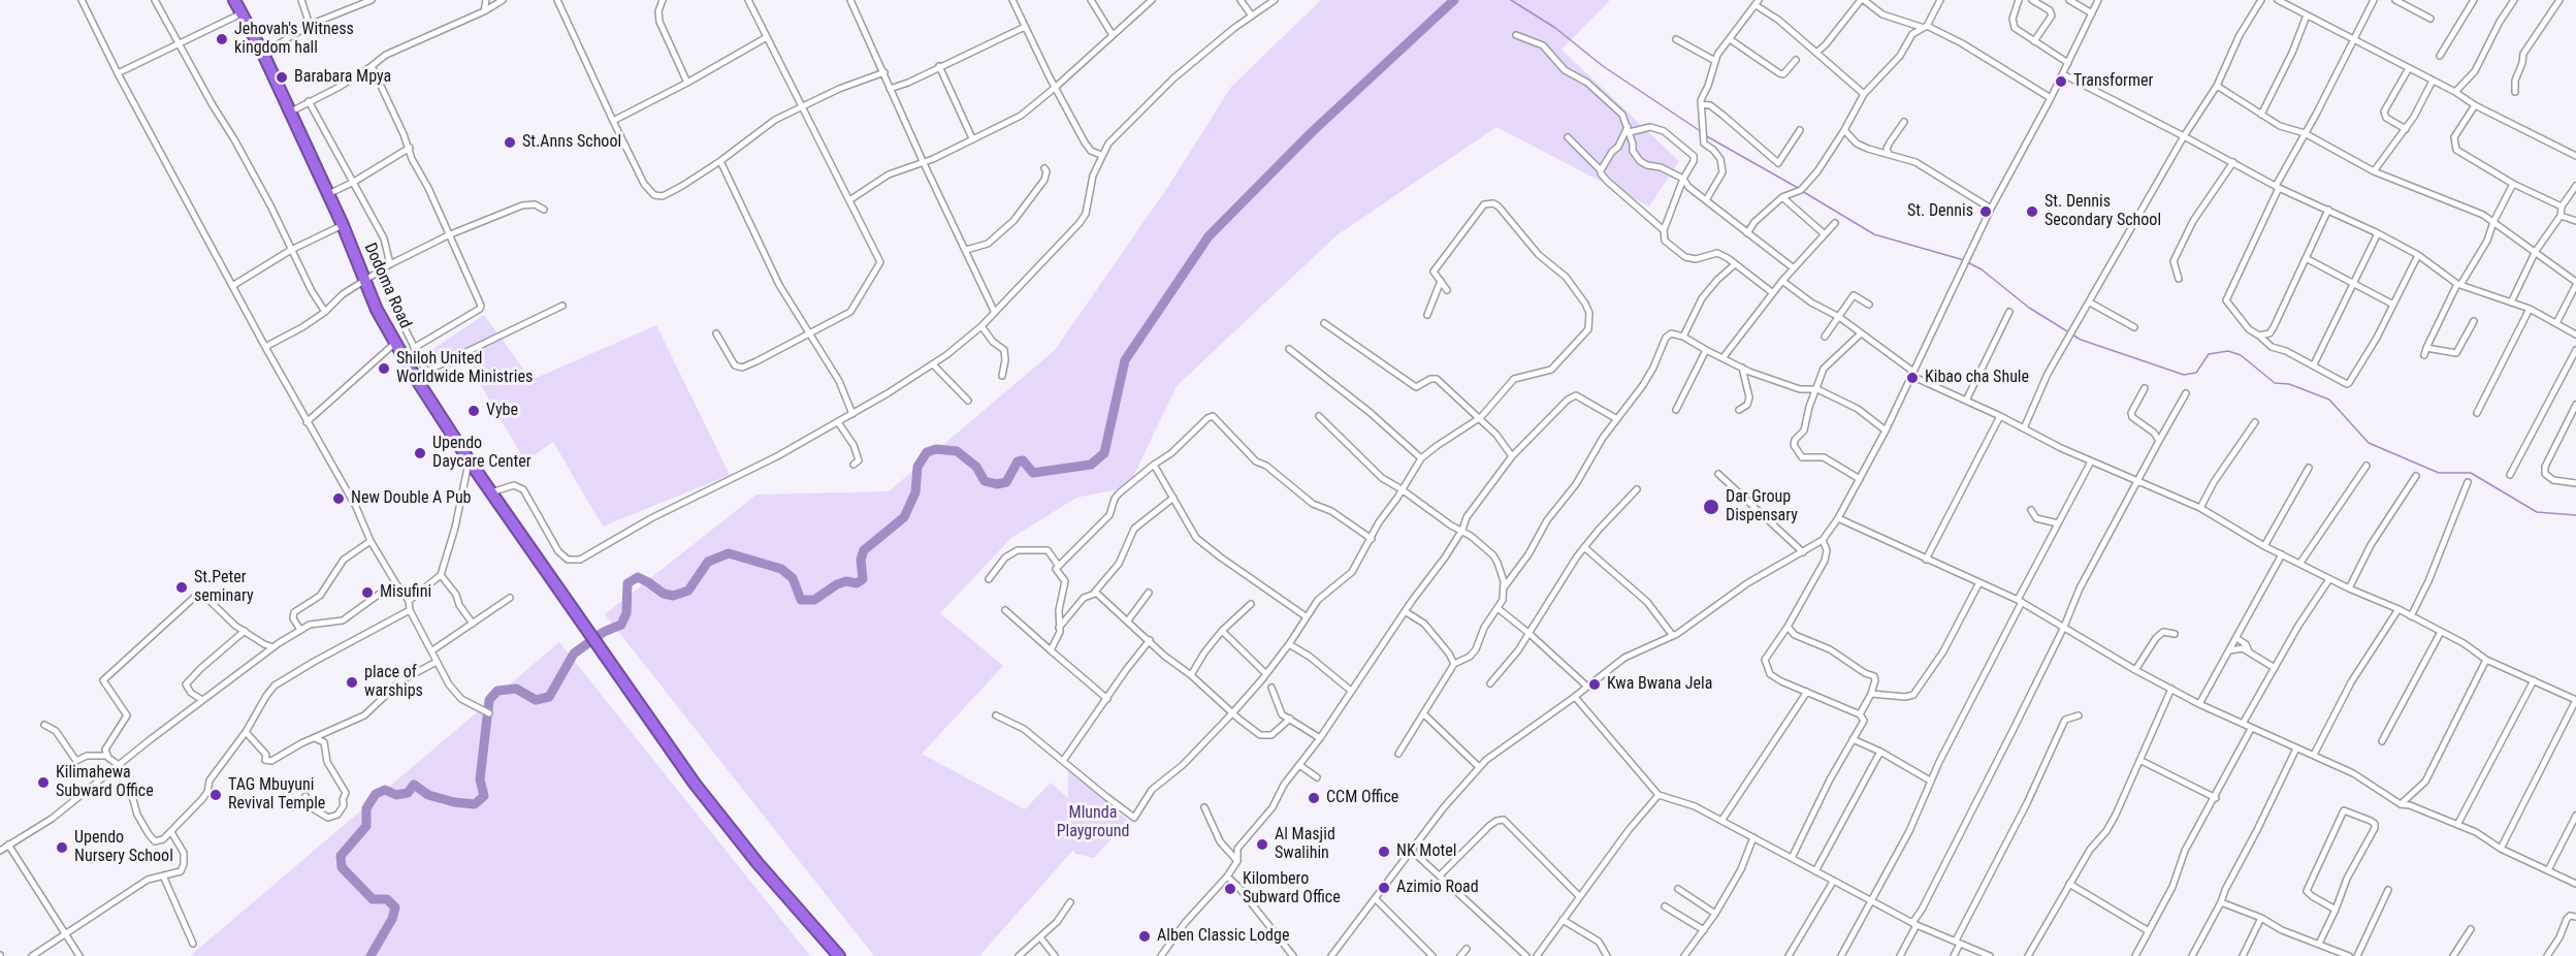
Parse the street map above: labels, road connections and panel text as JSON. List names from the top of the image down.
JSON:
{
  "streets": {
    "highway": ["Dodoma Road"]
  },
  "parks": ["Mlunda Playground"],
  "places": [
    "Jehovah's Witness kingdom hall",
    "Barabara Mpya",
    "Transformer",
    "St.Anns School",
    "St. Dennis",
    "St. Dennis Secondary School",
    "Shiloh United Worldwide Ministries",
    "Kibao cha Shule",
    "Vybe",
    "Upendo Daycare Center",
    "New Double A Pub",
    "Dar Group Dispensary",
    "St.Peter seminary",
    "Misufini",
    "place of warships",
    "Kwa Bwana Jela",
    "Kilimahewa Subward Office",
    "TAG Mbuyuni Revival Temple",
    "CCM Office",
    "Al Masjid Swalihin",
    "Upendo Nursery School",
    "NK Motel",
    "Azimio Road",
    "Kilombero Subward Office",
    "Alben Classic Lodge"
  ]
}
